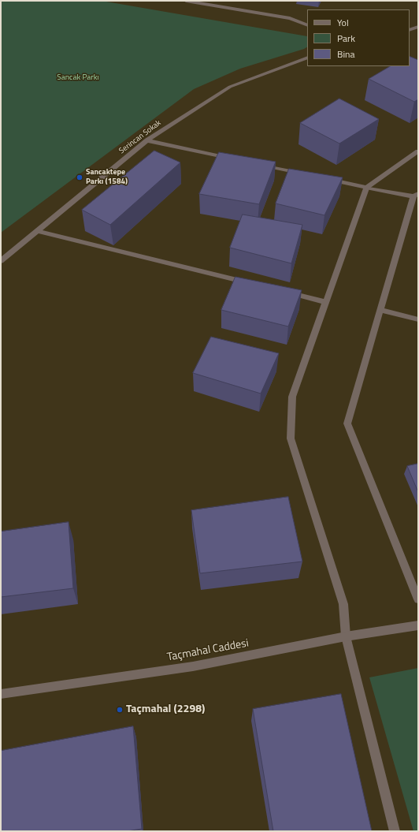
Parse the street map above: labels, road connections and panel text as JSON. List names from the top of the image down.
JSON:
{
  "streets": {
    "street": ["Serincan Sokak", "Taçmahal Caddesi"]
  },
  "parks": ["Sancak Parkı"],
  "places": ["Sancaktepe Parkı (1584)", "Taçmahal (2298)"],
  "legend": ["Yol", "Park", "Bina"]
}
